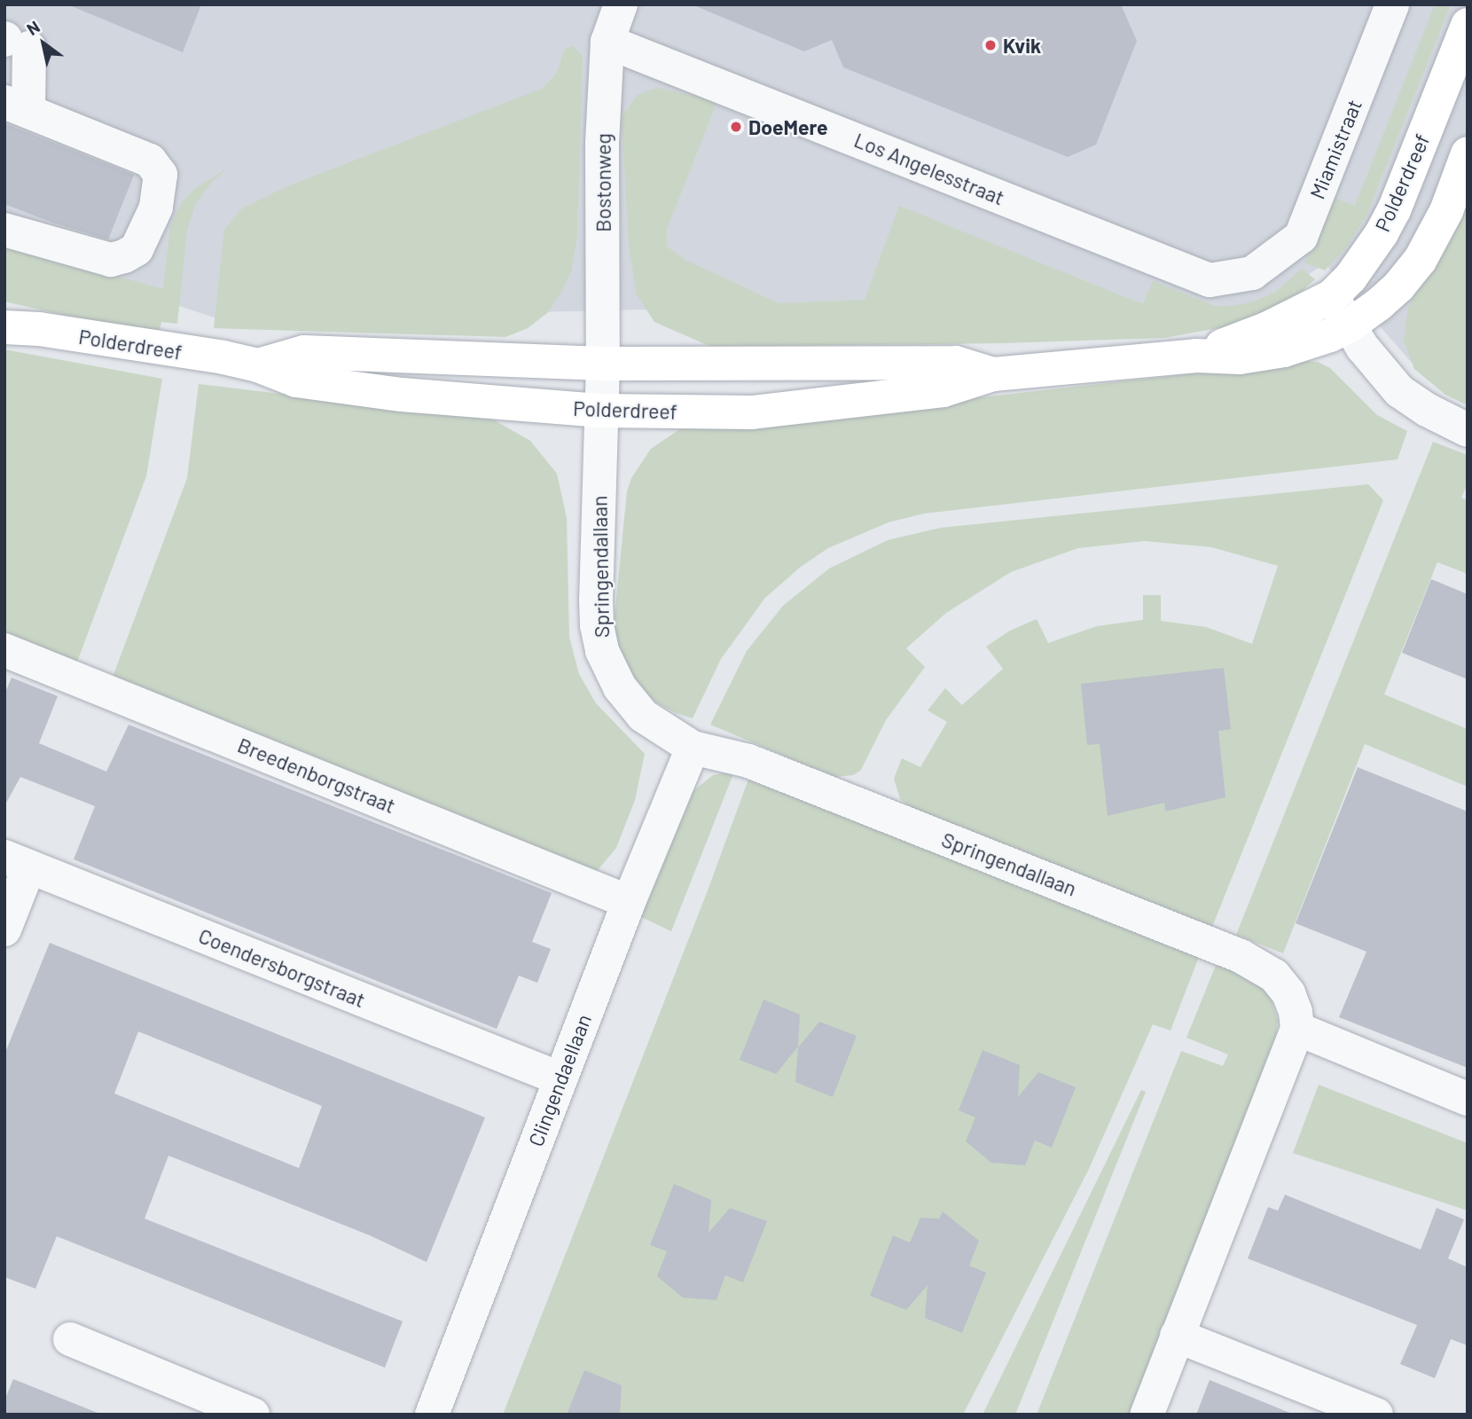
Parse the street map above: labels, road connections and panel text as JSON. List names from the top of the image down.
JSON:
{
  "streets": {
    "main road": ["Polderdreef"],
    "street": [
      "Miamistraat",
      "Los Angelesstraat",
      "Bostonweg",
      "Springendallaan",
      "Breedenborgstraat",
      "Coendersborgstraat",
      "Clingendaellaan"
    ]
  },
  "crossings": [
    ["Miamistraat", "Los Angelesstraat"],
    ["Los Angelesstraat", "Bostonweg"],
    ["Bostonweg", "Polderdreef"],
    ["Bostonweg", "Springendallaan"],
    ["Polderdreef", "Springendallaan"],
    ["Springendallaan", "Clingendaellaan"],
    ["Breedenborgstraat", "Clingendaellaan"],
    ["Coendersborgstraat", "Clingendaellaan"]
  ],
  "places": ["Kvik", "DoeMere"],
  "north": "top left"
}
